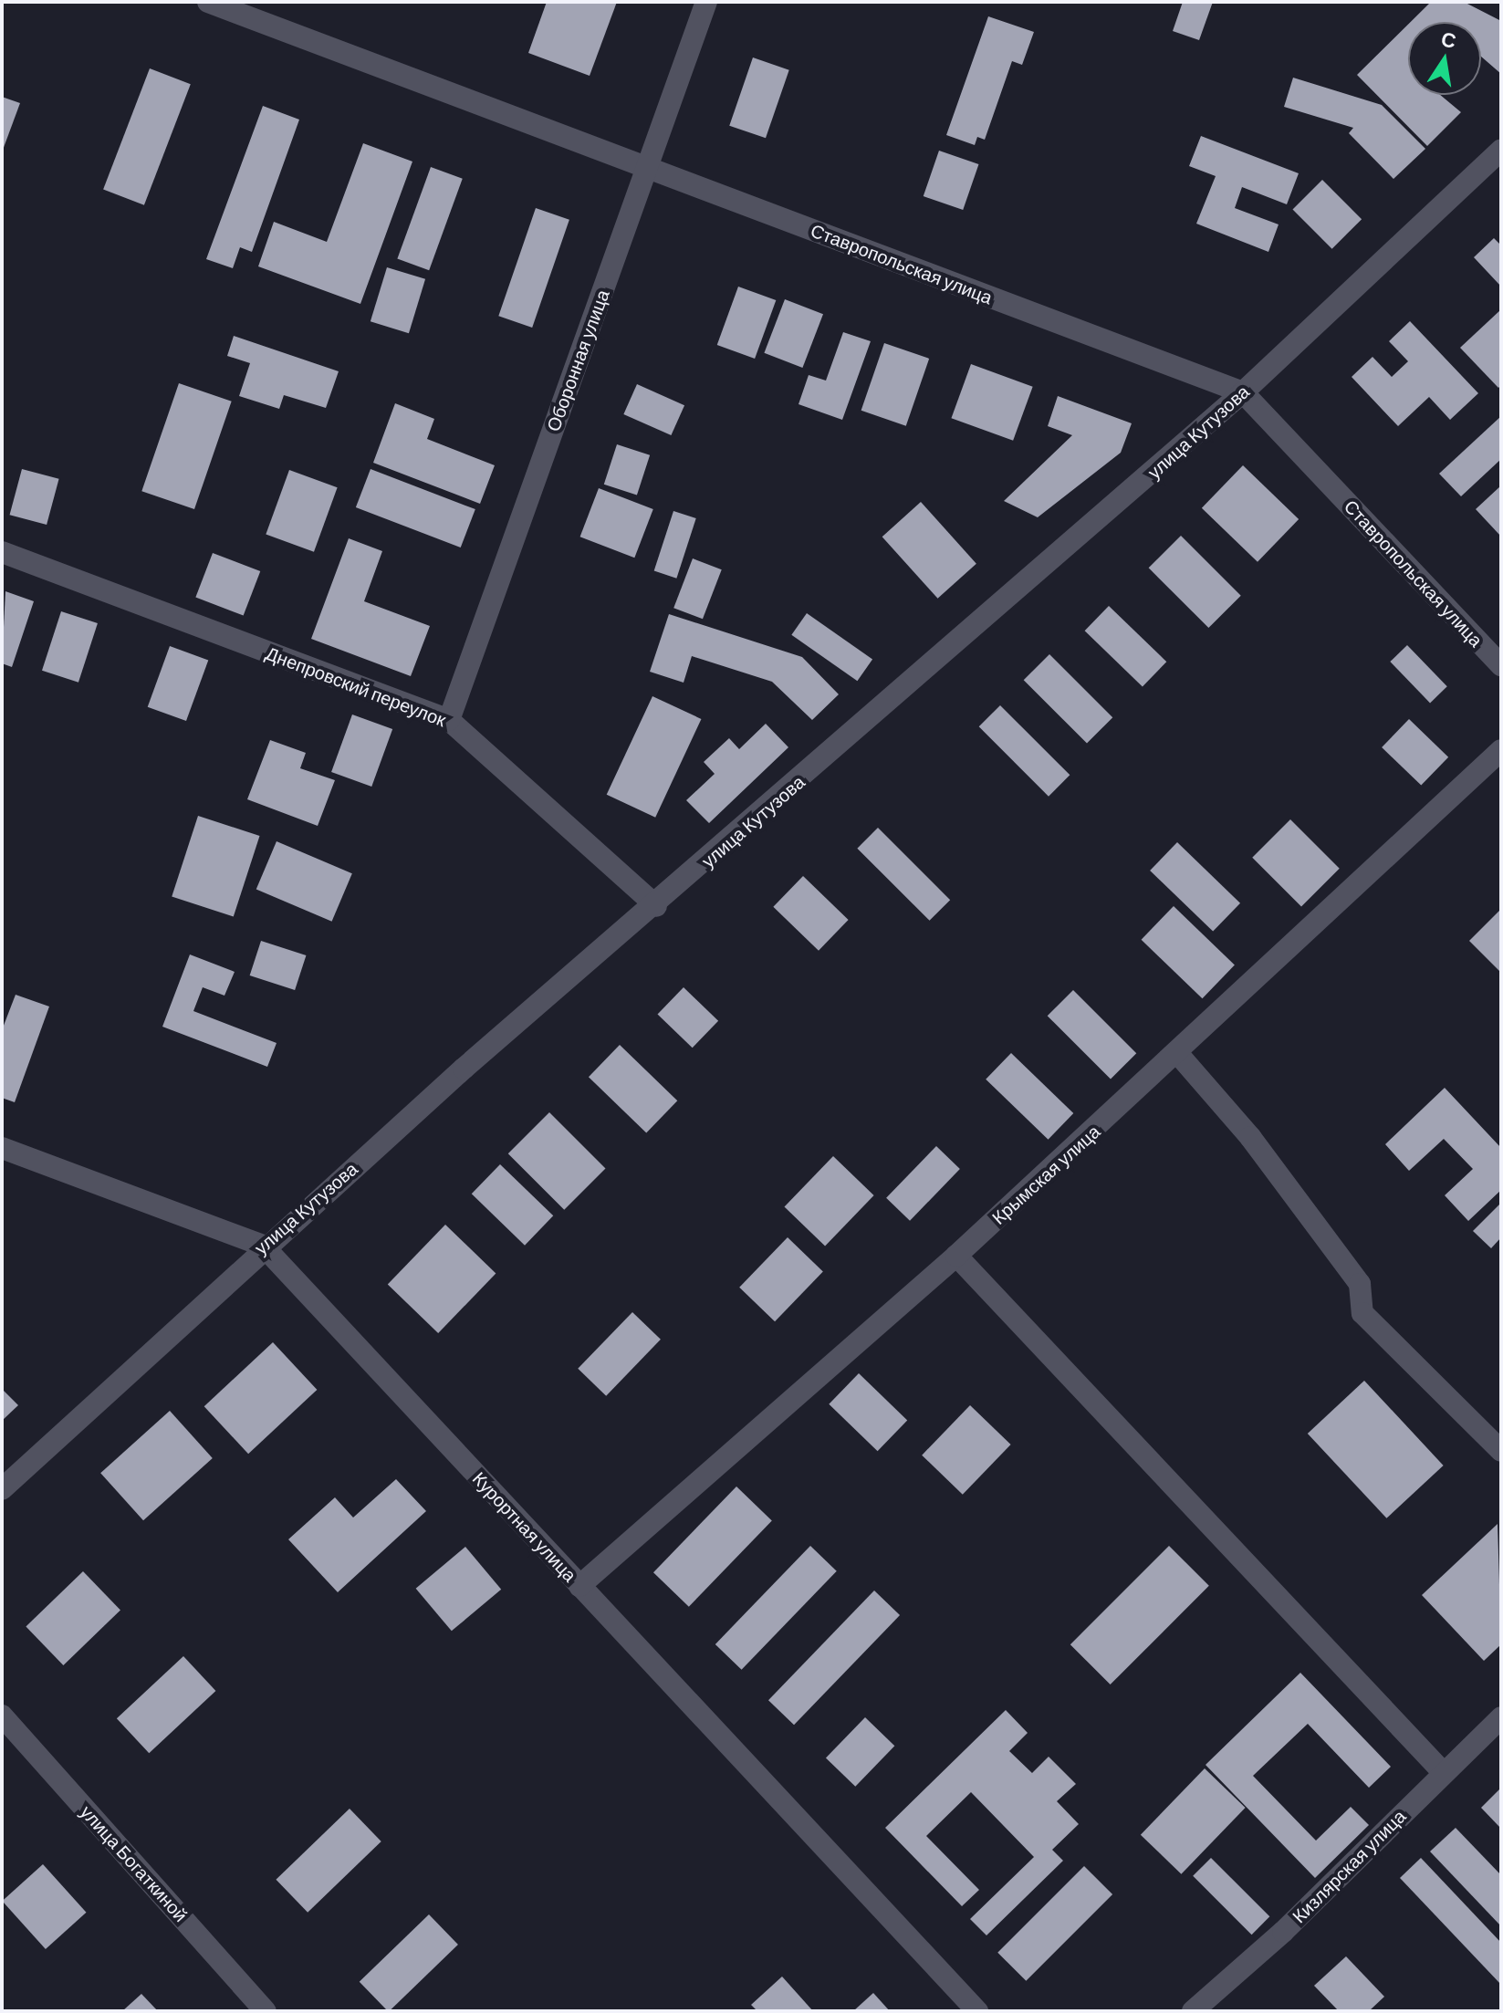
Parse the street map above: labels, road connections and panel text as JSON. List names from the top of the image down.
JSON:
{
  "streets": {
    "street": [
      "Ставропольская улица",
      "Оборонная улица",
      "улица Кутузова",
      "Днепровский переулок",
      "Крымская улица",
      "Курортная улица",
      "улица Богаткиной",
      "Кизлярская улица"
    ]
  },
  "crossings": [
    ["Ставропольская улица", "Оборонная улица"],
    ["Ставропольская улица", "улица Кутузова"],
    ["Оборонная улица", "Днепровский переулок"],
    ["улица Кутузова", "Днепровский переулок"],
    ["улица Кутузова", "Курортная улица"],
    ["Крымская улица", "Курортная улица"]
  ],
  "north": "top"
}
